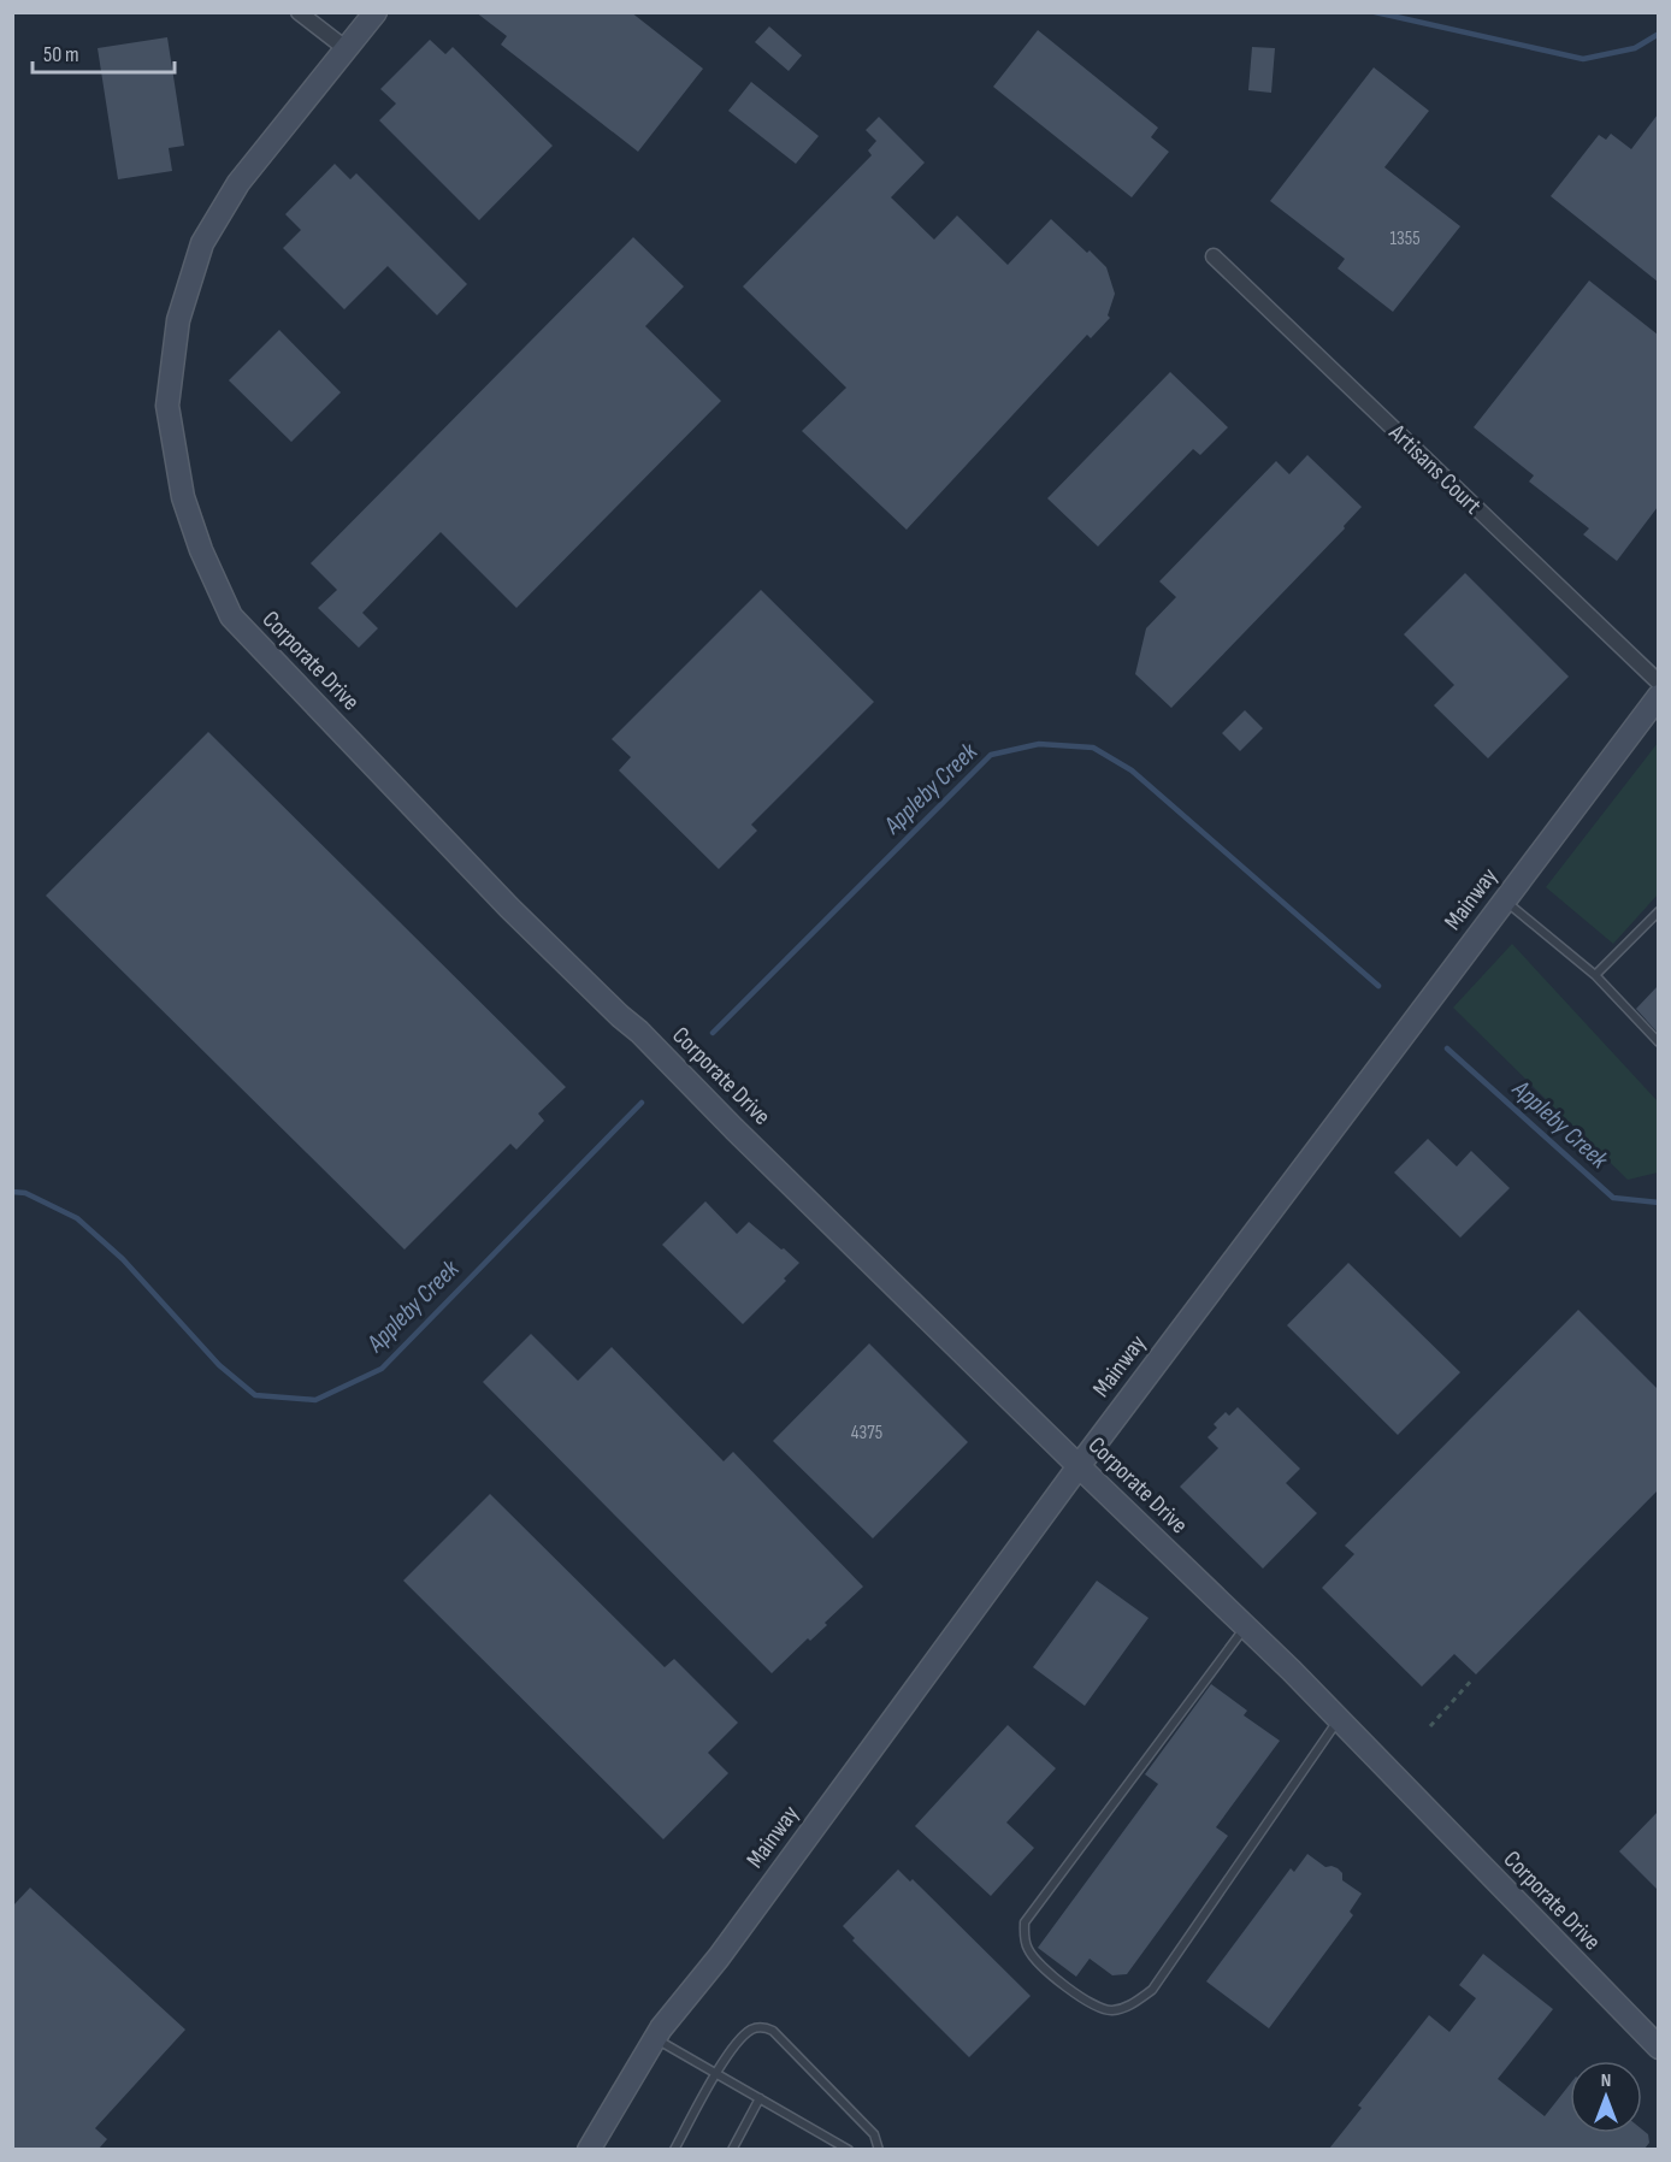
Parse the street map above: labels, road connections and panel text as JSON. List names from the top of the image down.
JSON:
{
  "streets": {
    "street": ["Artisans Court", "Corporate Drive", "Mainway"]
  },
  "crossings": [
    ["Corporate Drive", "Mainway"]
  ],
  "water": ["Appleby Creek"],
  "house_numbers": ["1355", "4375"],
  "scale_bar": "50 m",
  "north": "top"
}
